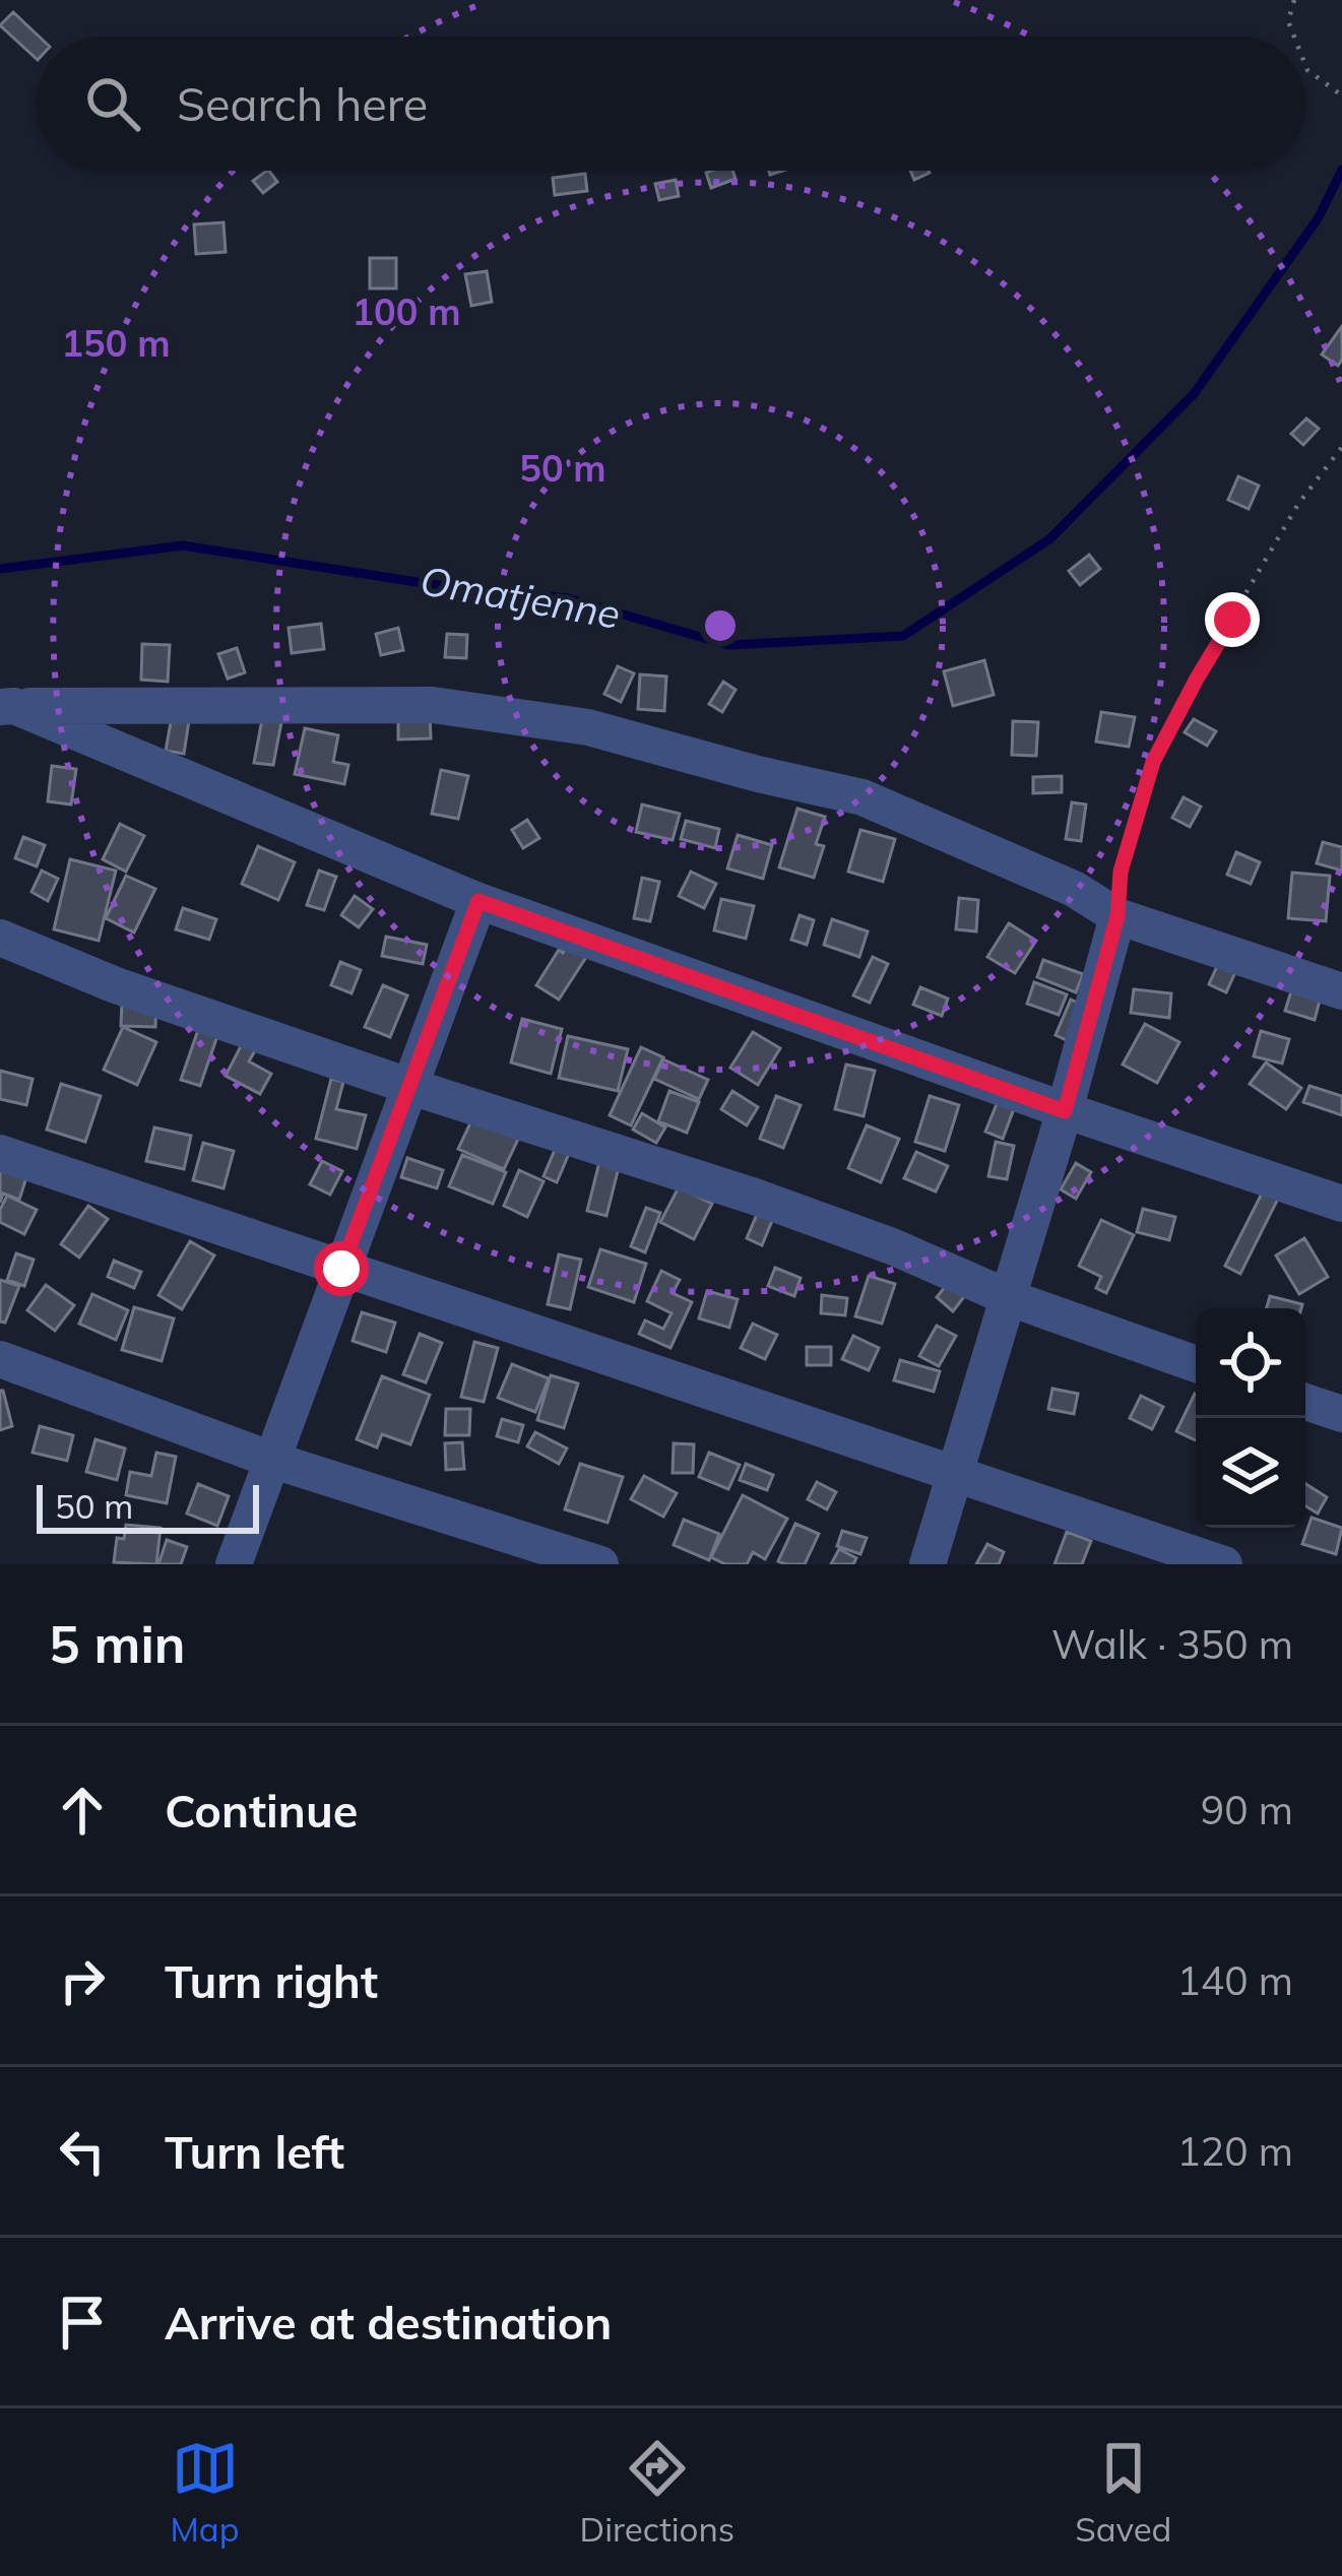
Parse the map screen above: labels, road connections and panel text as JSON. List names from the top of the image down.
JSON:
{
  "water": ["Omatjenne"],
  "scale_bar": "50 m",
  "page": {
    "search": "Search here",
    "scale": "50 m",
    "heading": ["5 min", "Walk · 350 m"],
    "list": [
      ["Continue", "90 m"],
      ["Turn right", "140 m"],
      ["Turn left", "120 m"],
      "Arrive at destination"
    ],
    "nav": ["Map", "Directions", "Saved"]
  },
  "rings": ["100 m", "150 m", "50 m"]
}
